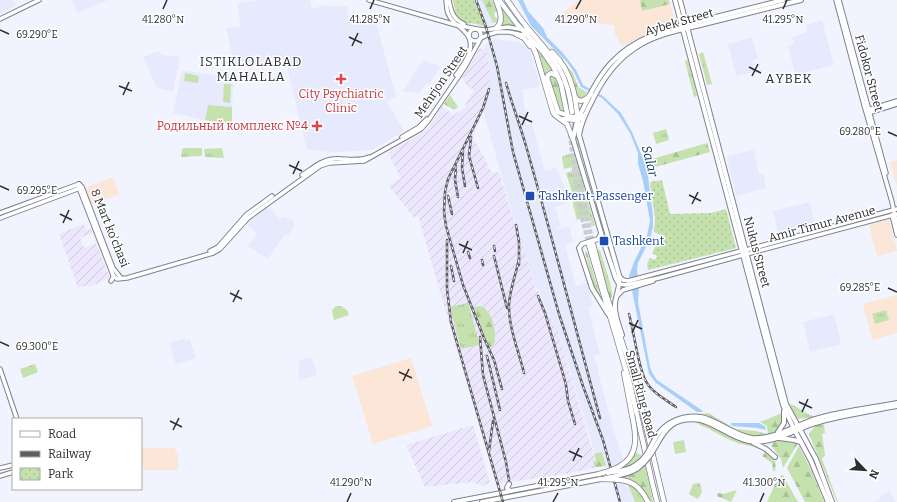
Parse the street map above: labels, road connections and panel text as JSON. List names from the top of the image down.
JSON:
{
  "streets": {
    "highway": ["Small Ring Road"],
    "main road": [
      "Aybek Street",
      "Fidokor Street",
      "Mehrjon Street",
      "Amir Timur Avenue",
      "8 Mart ko'chasi",
      "Nukus Street"
    ]
  },
  "crossings": [
    ["Aybek Street", "Nukus Street"],
    ["Fidokor Street", "Amir Timur Avenue"],
    ["Mehrjon Street", "8 Mart ko'chasi"],
    ["Amir Timur Avenue", "Nukus Street"]
  ],
  "districts": ["ISTIKLOLABAD MAHALLA", "АYBEK"],
  "water": ["Salar"],
  "places": {
    "health": ["City Psychiatric Clinic", "Родильный комплекс №4"],
    "transit": ["Tashkent-Passenger", "Tashkent"]
  },
  "legend": ["Road", "Railway", "Park"],
  "north": "bottom right",
  "coordinates": [
    "41.280°N",
    "41.285°N",
    "41.290°N",
    "41.295°N",
    "69.290°E",
    "69.280°E",
    "69.295°E",
    "69.285°E",
    "69.300°E",
    "41.300°N"
  ]
}
